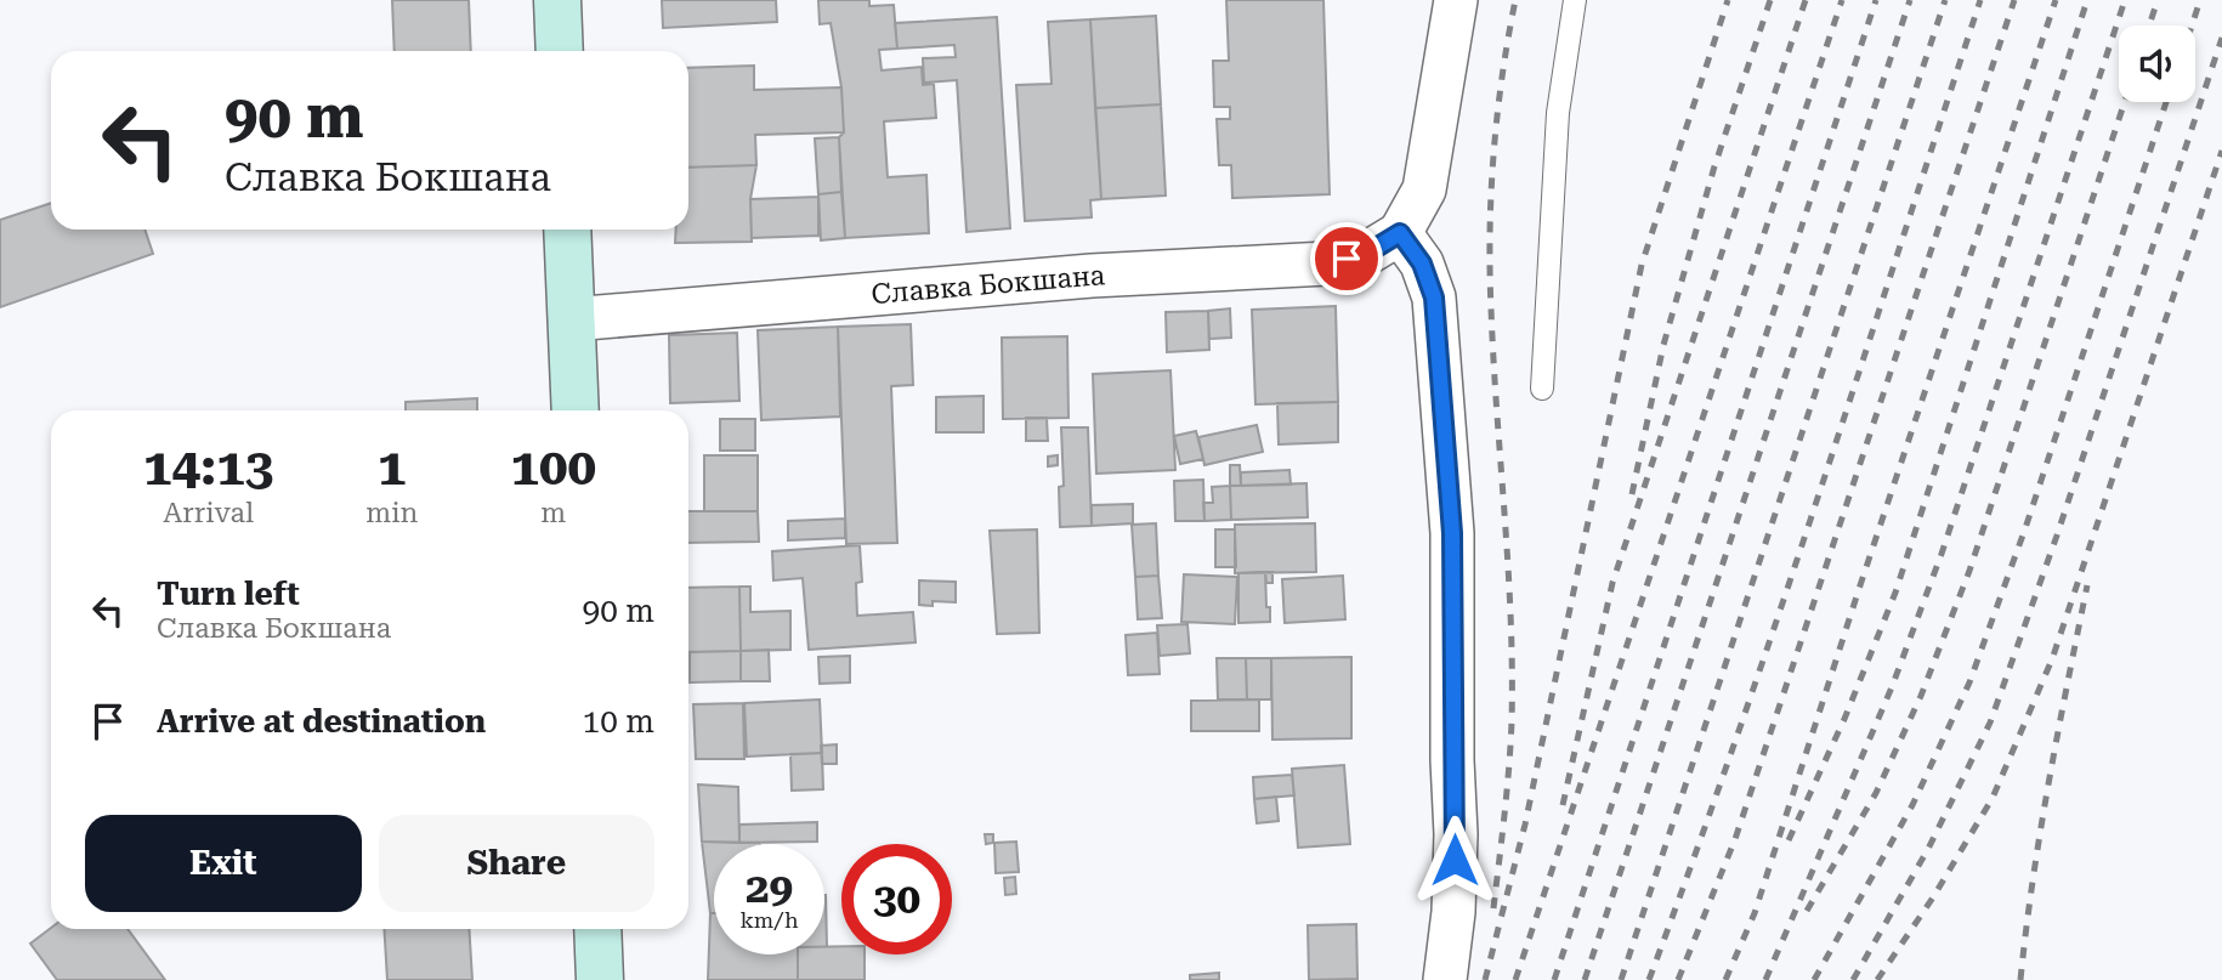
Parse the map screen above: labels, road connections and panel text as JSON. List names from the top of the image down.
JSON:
{
  "streets": {
    "street": ["Славка Бокшана"]
  },
  "page": {
    "turn": ["90 m", "Славка Бокшана"],
    "eta": [
      "14:13",
      "Arrival",
      "1",
      "min",
      "100",
      "m"
    ],
    "list": [
      {
        "name": "Turn left",
        "note": "Славка Бокшана",
        "value": "90 m"
      },
      {
        "name": "Arrive at destination",
        "value": "10 m"
      }
    ],
    "buttons": ["Exit", "Share"],
    "speed": "29 km/h",
    "limit": "30"
  }
}
